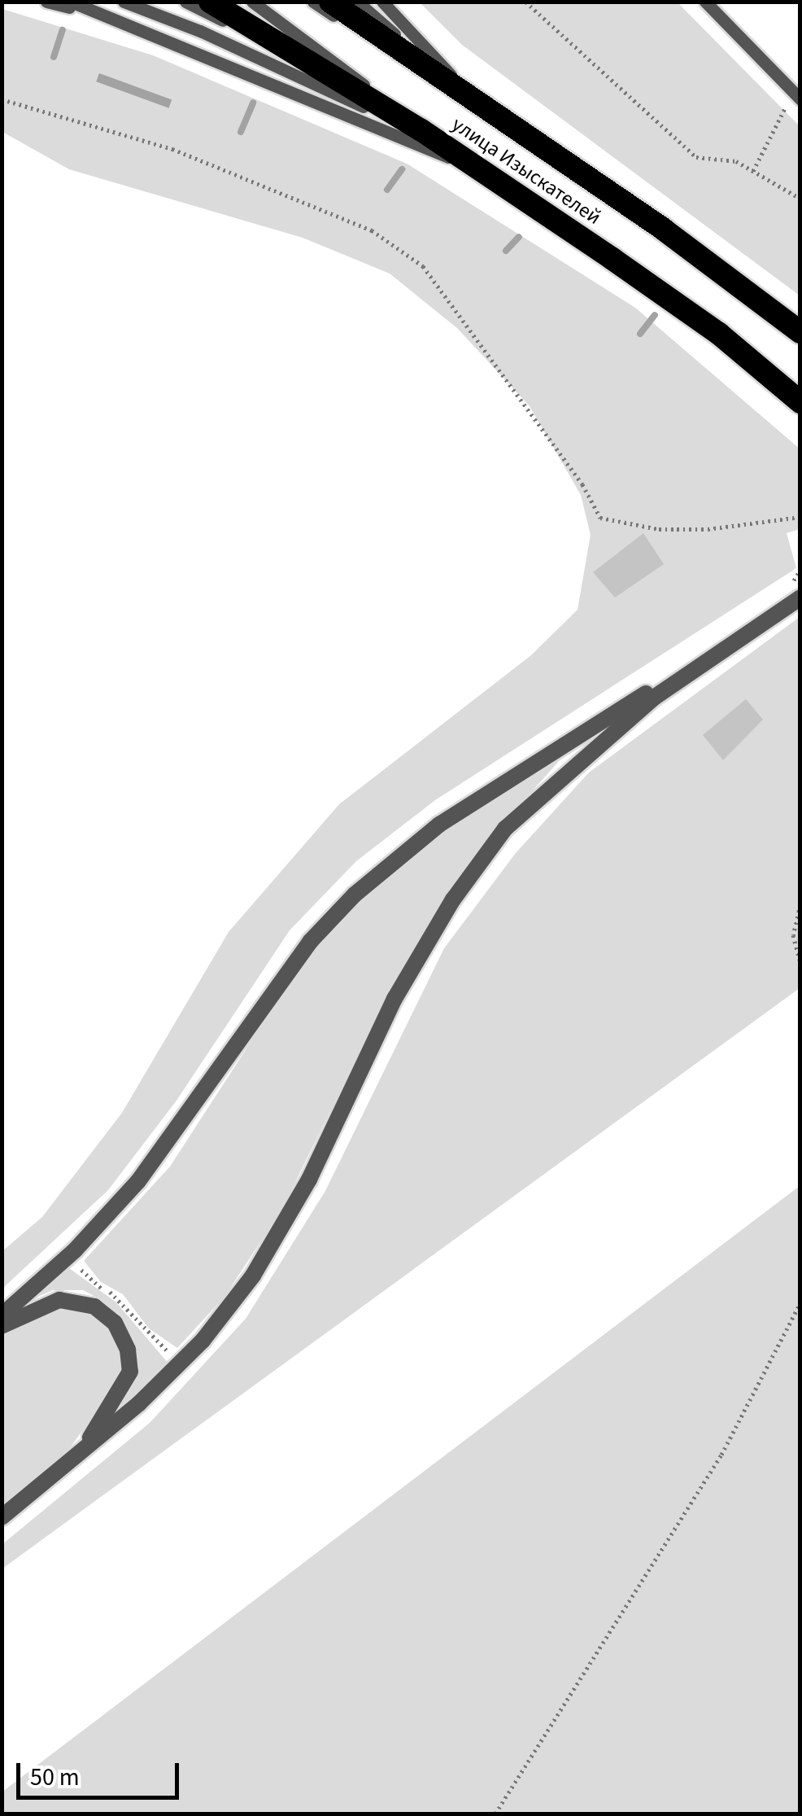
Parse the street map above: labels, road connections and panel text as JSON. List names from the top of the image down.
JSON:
{
  "streets": {
    "highway": ["улица Изыскателей"]
  },
  "scale_bar": "50 m"
}
